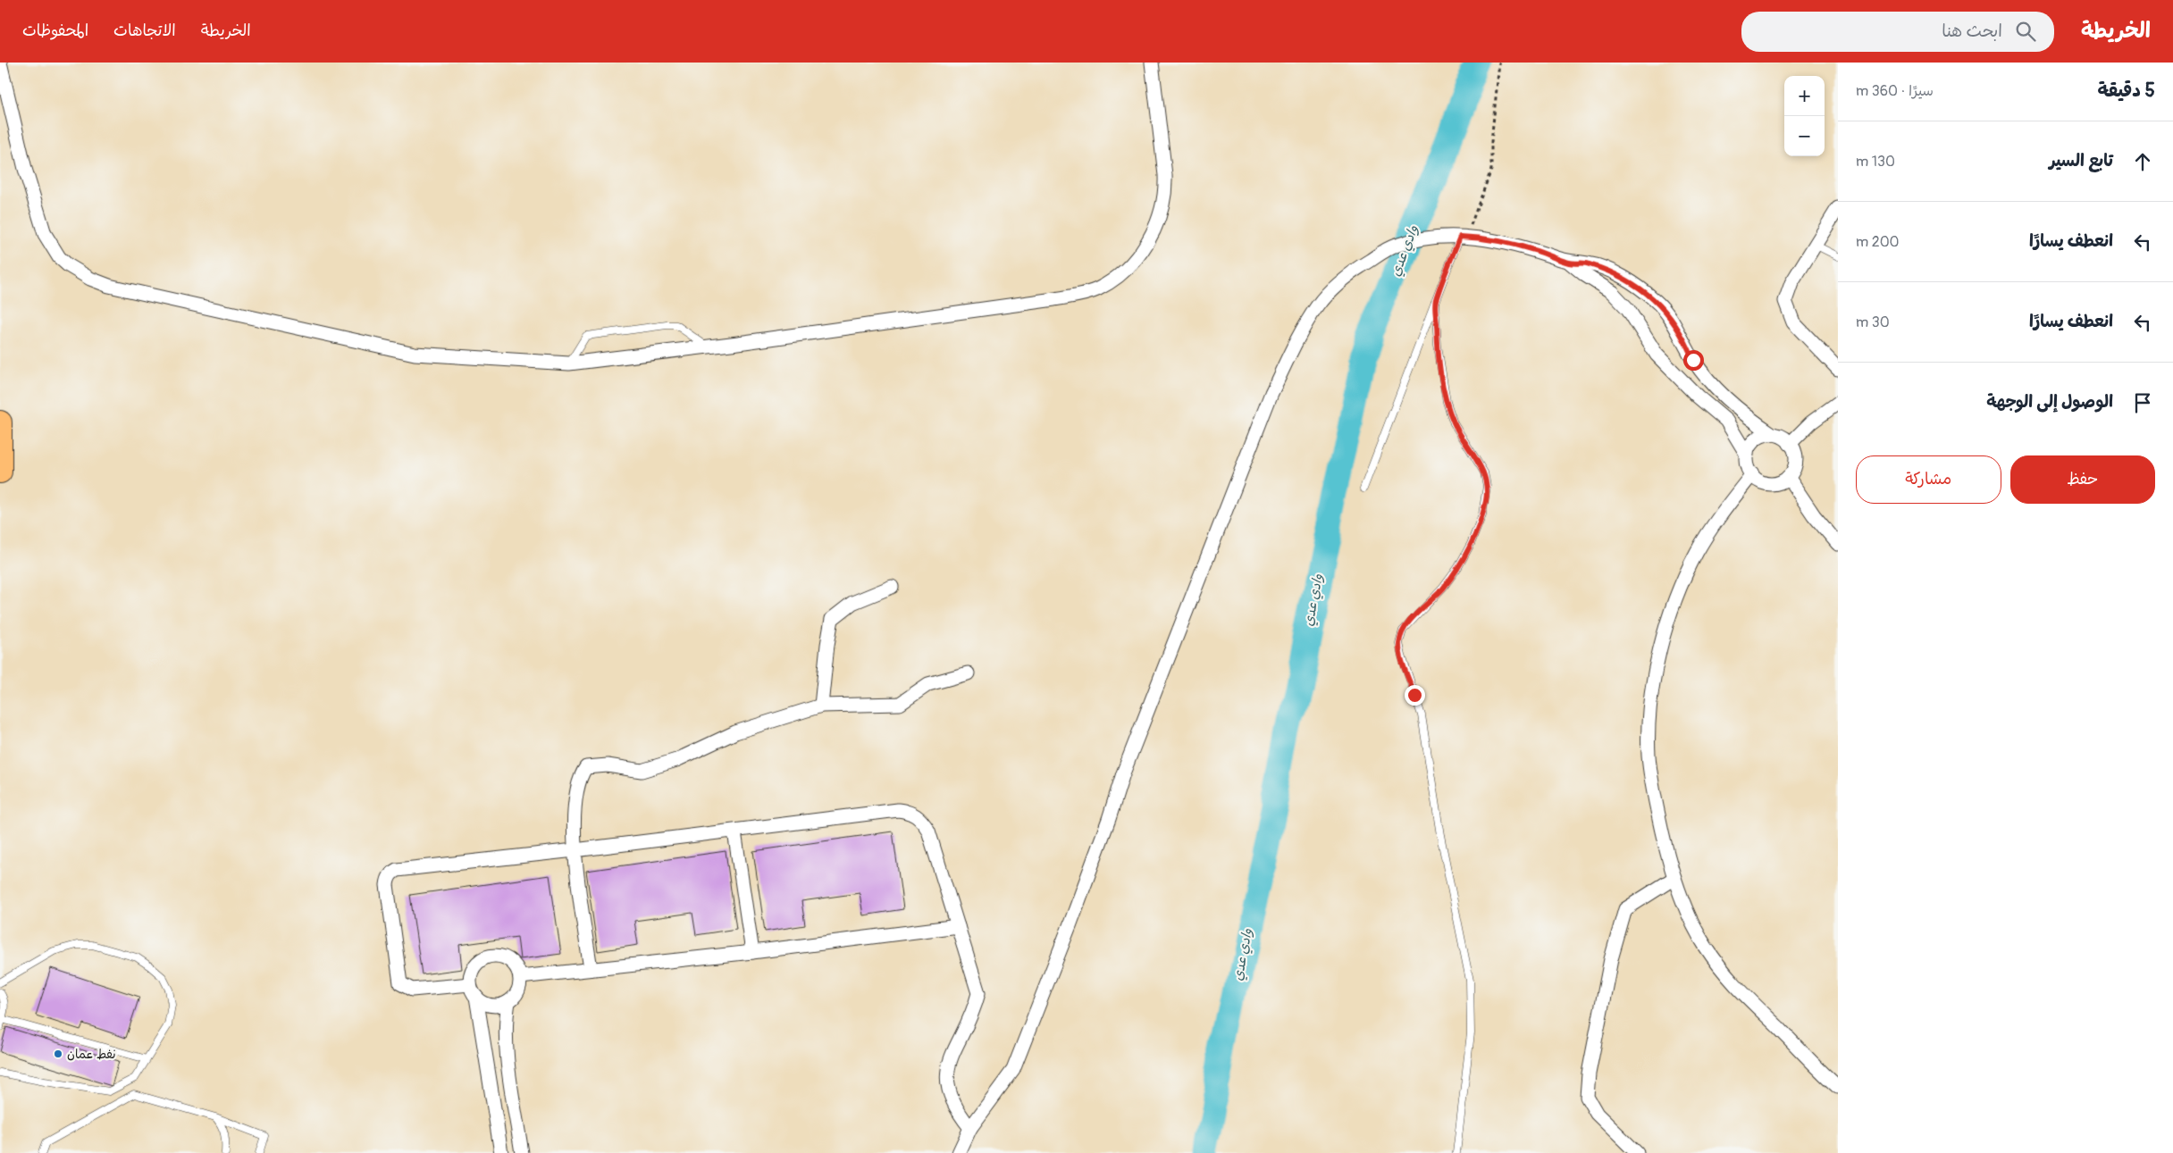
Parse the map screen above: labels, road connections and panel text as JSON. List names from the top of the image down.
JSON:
{
  "water": ["وادي عدي"],
  "places": ["نفط عمان"],
  "page": {
    "header": "الخريطة",
    "search": "ابحث هنا",
    "nav": ["الخريطة", "الاتجاهات", "المحفوظات"],
    "heading": ["5 دقيقة", "سيرًا · 360 m"],
    "map_buttons": ["+", "−"],
    "list": [
      ["تابع السير", "130 m"],
      ["انعطف يسارًا", "200 m"],
      ["انعطف يسارًا", "30 m"],
      "الوصول إلى الوجهة"
    ],
    "buttons": ["حفظ", "مشاركة"]
  }
}
